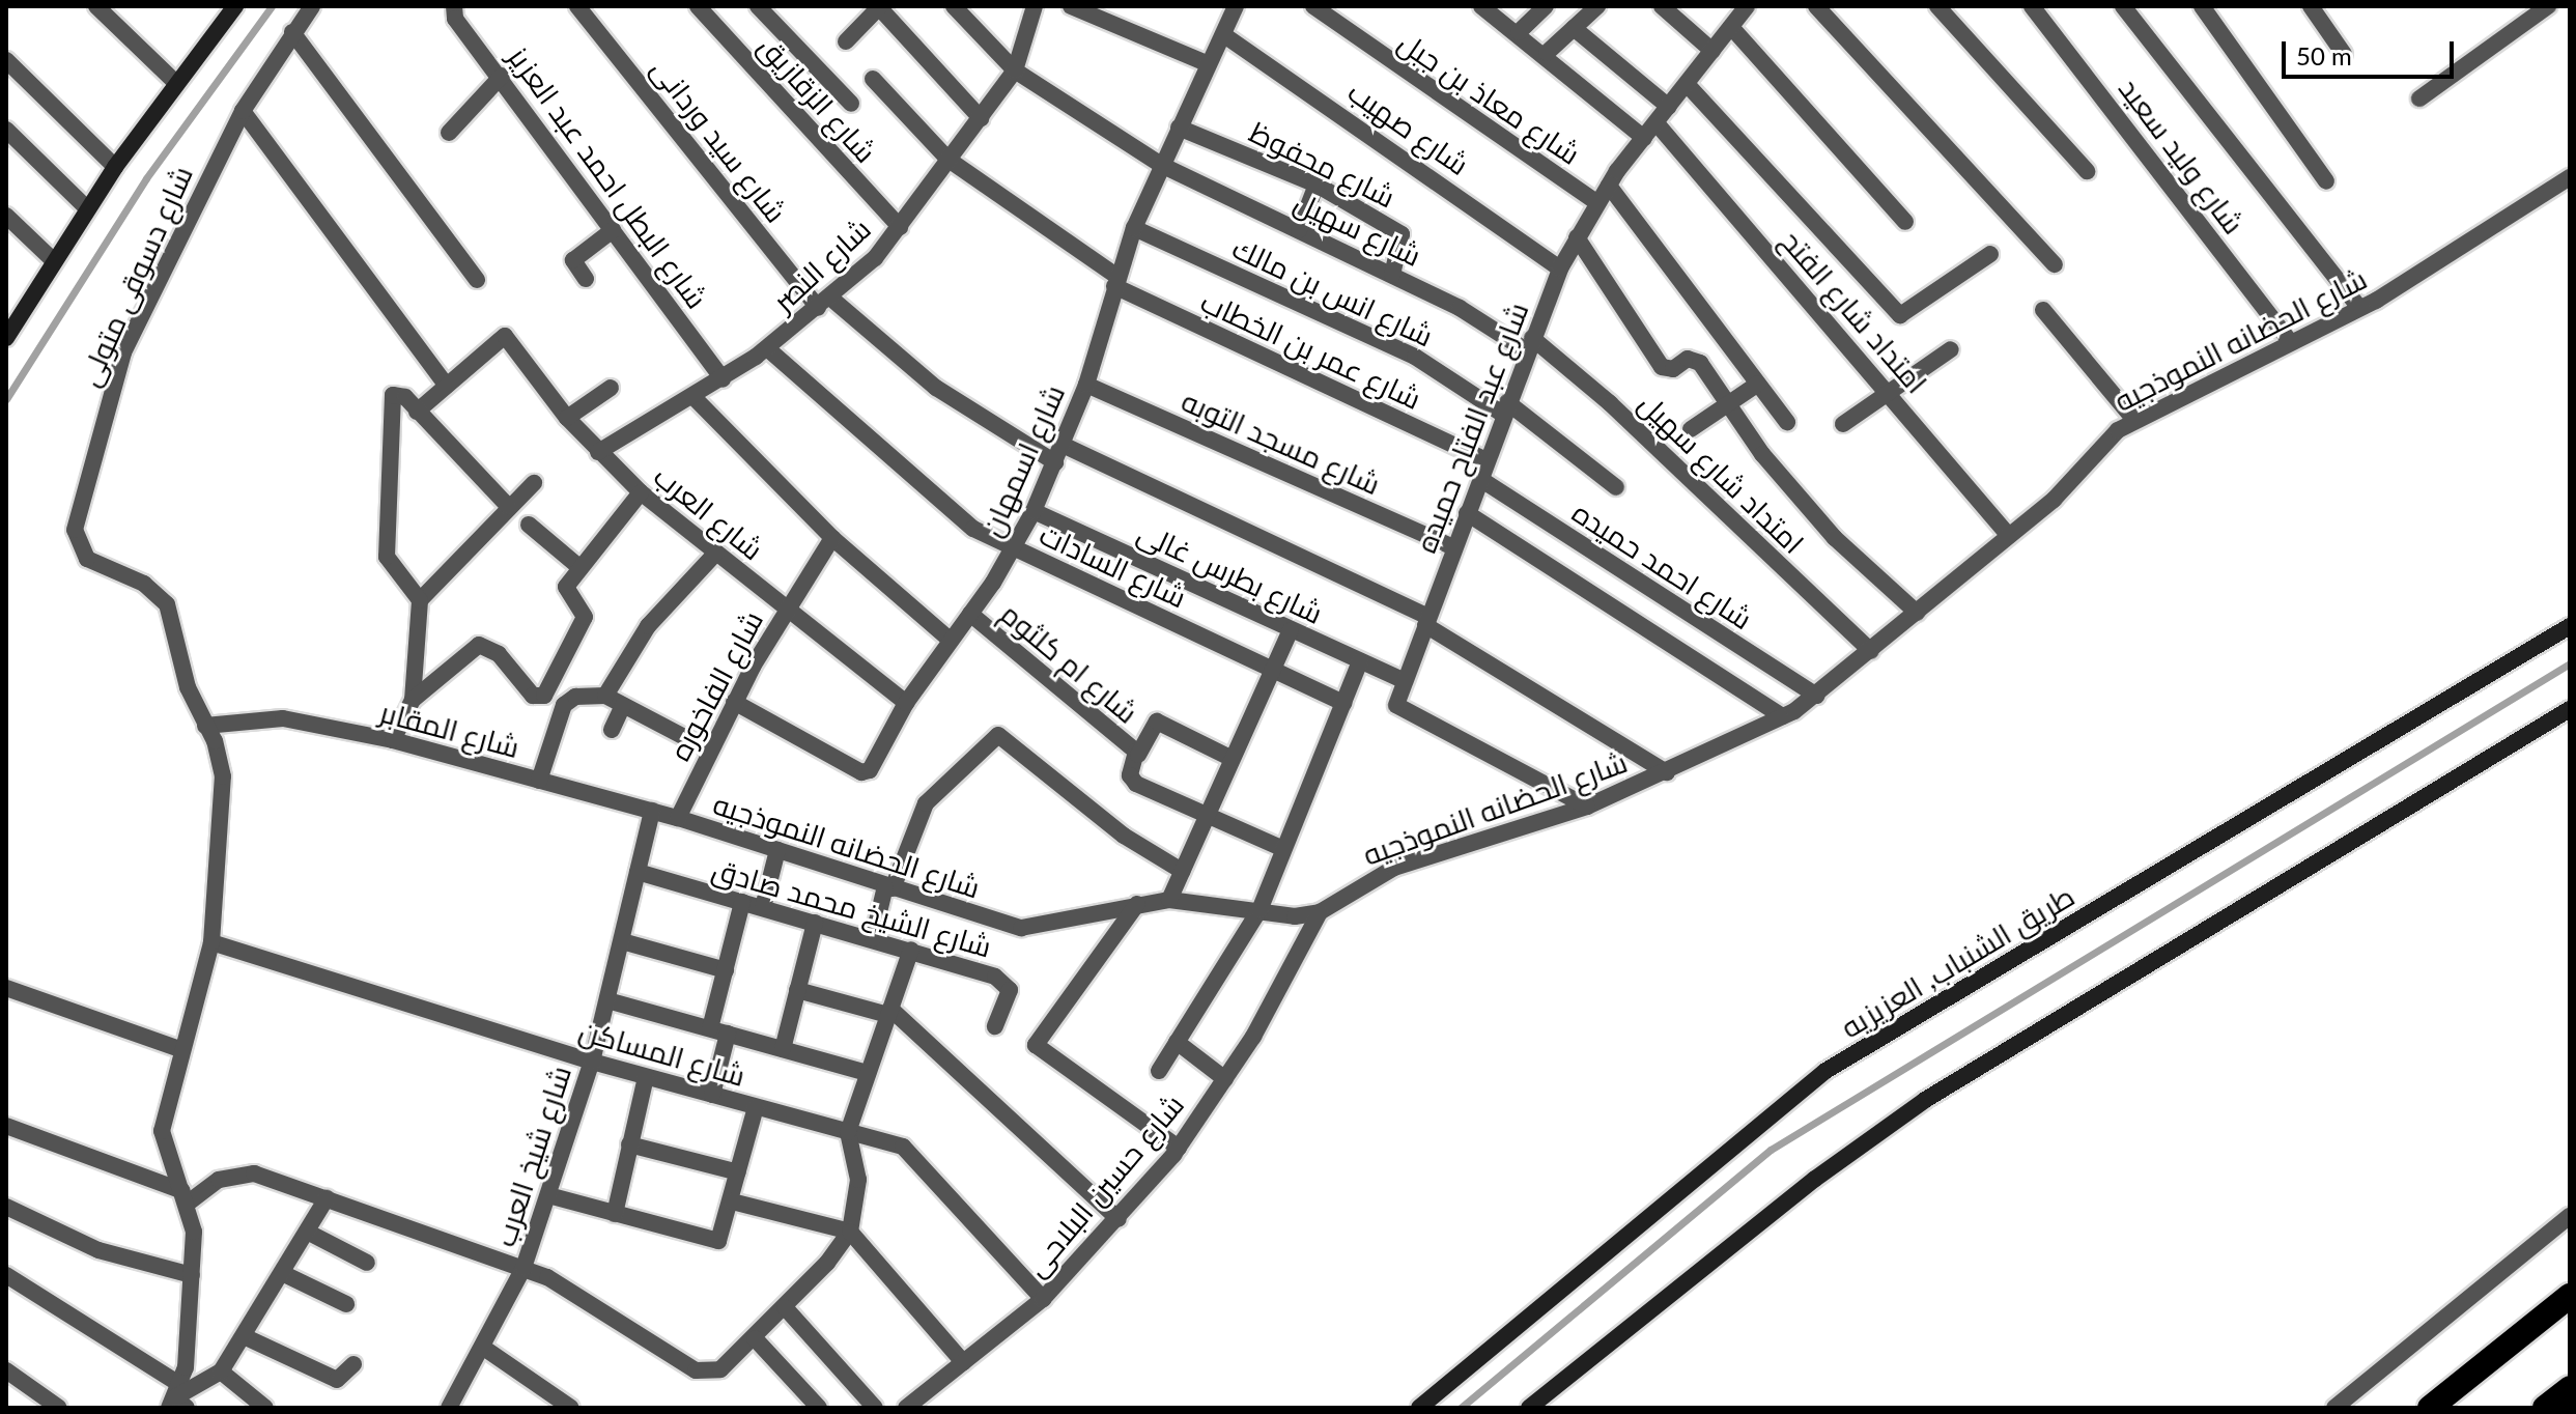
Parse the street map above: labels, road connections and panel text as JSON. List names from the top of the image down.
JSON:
{
  "streets": {
    "street": [
      "شارع معاذ بن جبل",
      "شارع الزقازيق",
      "شارع صهيب",
      "شارع سيد وردانى",
      "شارع وليد سعيد",
      "شارع محفوظ",
      "شارع البطل احمد عبد العزيز",
      "شارع سهيل",
      "شارع النصر",
      "شارع دسوقى متولى",
      "شارع انس بن مالك",
      "امتداد شارع الفتح",
      "شارع الحضانه النموذجيه",
      "شارع عمر بن الخطاب",
      "شارع عبد الفتاح حميده",
      "شارع مسجد التوبه",
      "شارع اسمهان",
      "امتداد شارع سهيل",
      "شارع العرب",
      "شارع السادات",
      "شارع احمد حميده",
      "شارع بطرس غالى",
      "شارع ام كلثوم",
      "شارع الفاخوره",
      "شارع المقابر",
      "شارع الشيخ محمد صادق",
      "طريق الشنباب, العزيزيه",
      "شارع المساكن",
      "شارع شيخ العرب",
      "شارع حسين البلاحى"
    ]
  },
  "crossings": [
    ["شارع معاذ بن جبل", "شارع عبد الفتاح حميده"],
    ["شارع الزقازيق", "شارع النصر"],
    ["شارع صهيب", "شارع عبد الفتاح حميده"],
    ["شارع صهيب", "شارع اسمهان"],
    ["شارع سيد وردانى", "شارع النصر"],
    ["شارع سيد وردانى", "شارع اسمهان"],
    ["شارع وليد سعيد", "شارع الحضانه النموذجيه"],
    ["شارع محفوظ", "شارع سهيل"],
    ["شارع محفوظ", "شارع اسمهان"],
    ["شارع البطل احمد عبد العزيز", "شارع النصر"],
    ["شارع سهيل", "شارع النصر"],
    ["شارع سهيل", "شارع عبد الفتاح حميده"],
    ["شارع سهيل", "شارع اسمهان"],
    ["شارع سهيل", "امتداد شارع سهيل"],
    ["شارع النصر", "شارع عمر بن الخطاب"],
    ["شارع النصر", "شارع العرب"],
    ["شارع النصر", "شارع السادات"],
    ["شارع دسوقى متولى", "شارع المقابر"],
    ["شارع دسوقى متولى", "شارع المساكن"],
    ["شارع انس بن مالك", "شارع عبد الفتاح حميده"],
    ["شارع انس بن مالك", "شارع اسمهان"],
    ["امتداد شارع الفتح", "شارع الحضانه النموذجيه"],
    ["امتداد شارع الفتح", "شارع عبد الفتاح حميده"],
    ["شارع الحضانه النموذجيه", "شارع عبد الفتاح حميده"],
    ["شارع الحضانه النموذجيه", "امتداد شارع سهيل"],
    ["شارع الحضانه النموذجيه", "شارع احمد حميده"],
    ["شارع الحضانه النموذجيه", "شارع الفاخوره"],
    ["شارع الحضانه النموذجيه", "شارع المقابر"],
    ["شارع الحضانه النموذجيه", "شارع حسين البلاحى"],
    ["شارع عمر بن الخطاب", "شارع عبد الفتاح حميده"],
    ["شارع عمر بن الخطاب", "شارع اسمهان"],
    ["شارع عبد الفتاح حميده", "شارع مسجد التوبه"],
    ["شارع عبد الفتاح حميده", "امتداد شارع سهيل"],
    ["شارع عبد الفتاح حميده", "شارع احمد حميده"],
    ["شارع عبد الفتاح حميده", "شارع بطرس غالى"],
    ["شارع مسجد التوبه", "شارع اسمهان"],
    ["شارع اسمهان", "شارع العرب"],
    ["شارع اسمهان", "شارع السادات"],
    ["شارع اسمهان", "شارع بطرس غالى"],
    ["شارع اسمهان", "شارع ام كلثوم"],
    ["شارع اسمهان", "شارع الفاخوره"],
    ["شارع العرب", "شارع الفاخوره"],
    ["شارع الفاخوره", "شارع المقابر"],
    ["شارع المقابر", "شارع شيخ العرب"],
    ["شارع الشيخ محمد صادق", "شارع شيخ العرب"],
    ["شارع المساكن", "شارع شيخ العرب"],
    ["شارع المساكن", "شارع حسين البلاحى"]
  ],
  "scale_bar": "50 m"
}
